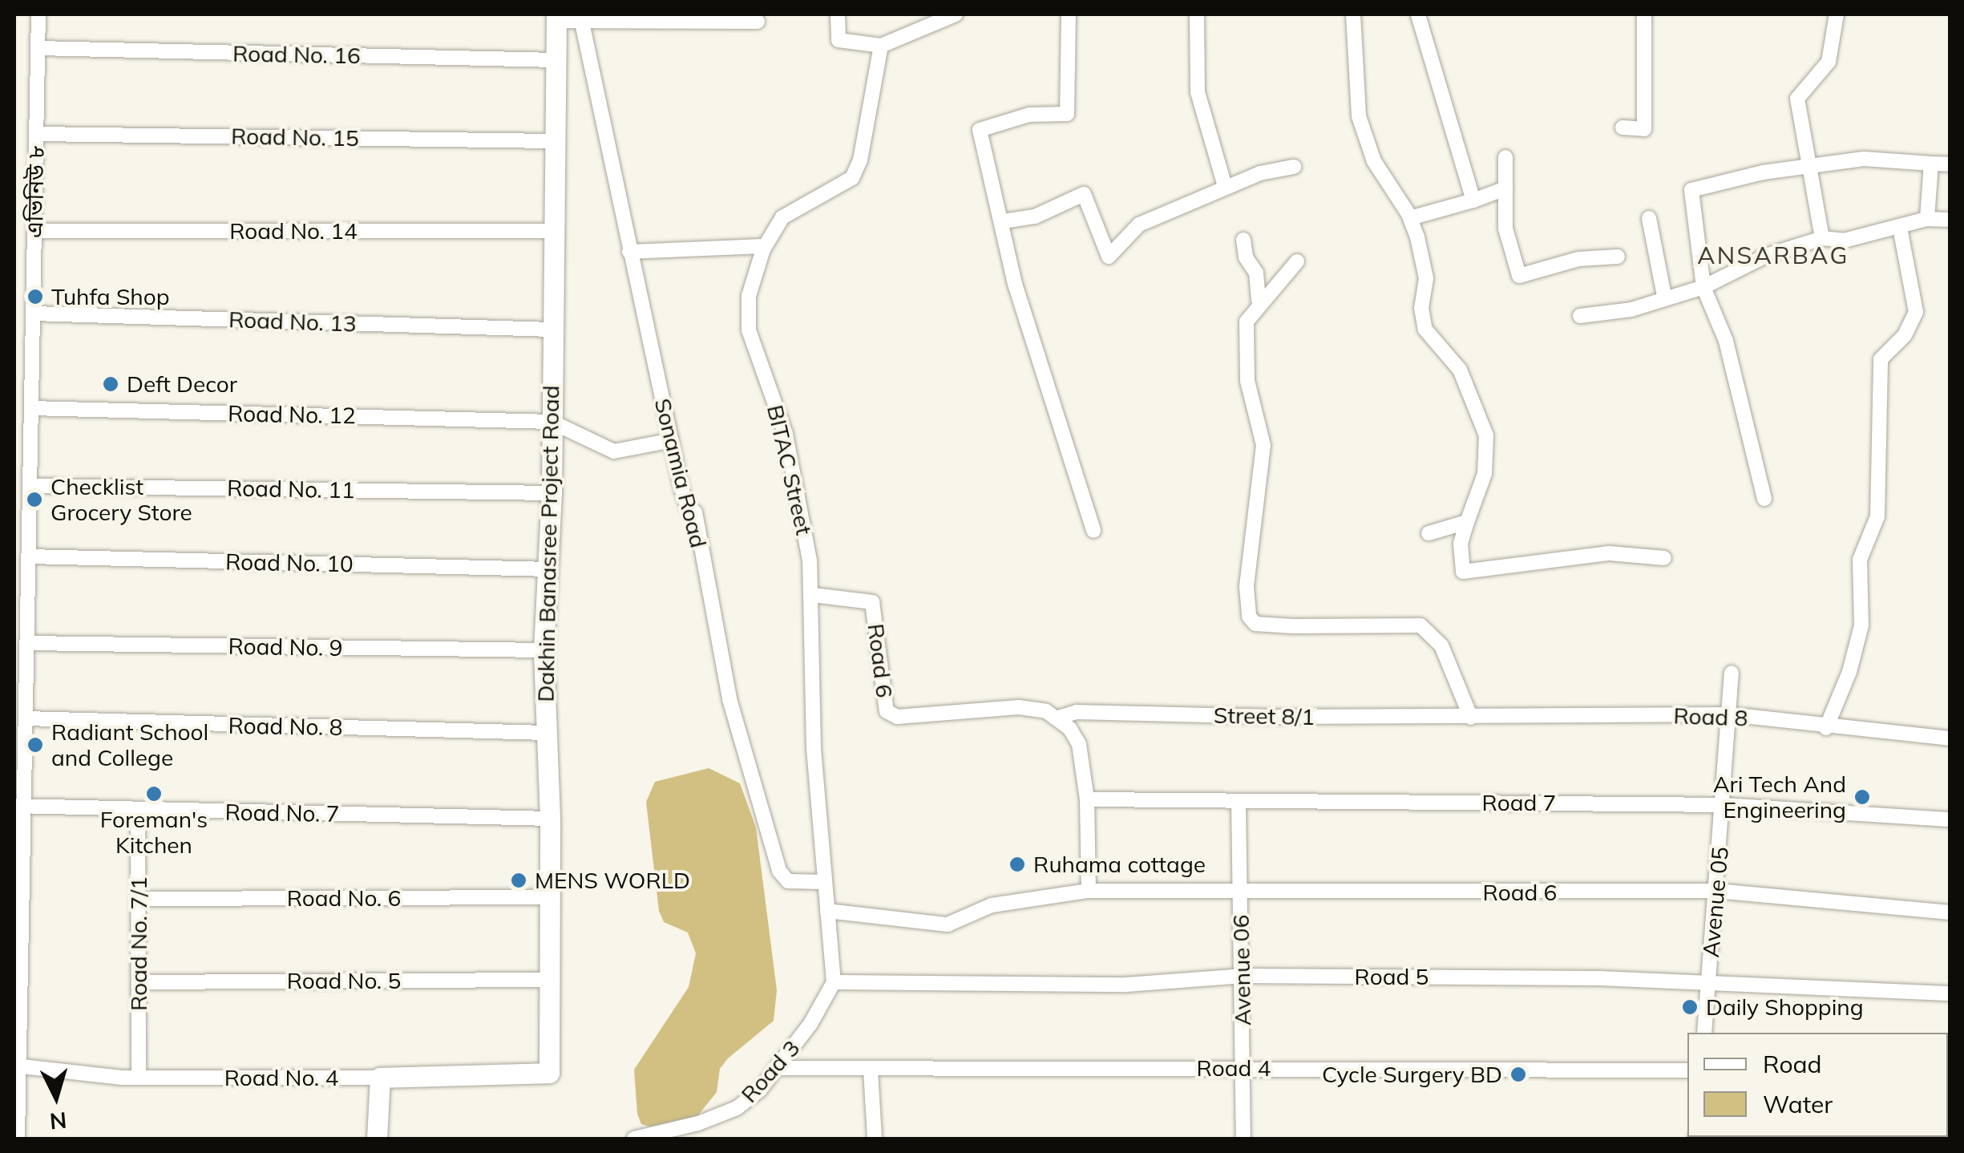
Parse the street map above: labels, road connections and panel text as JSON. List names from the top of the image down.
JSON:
{
  "streets": {
    "street": [
      "Road No. 16",
      "Road No. 15",
      "এভিনিউ ৮",
      "Road No. 14",
      "Road No. 13",
      "Road No. 12",
      "BITAC Street",
      "Sonamia Road",
      "Road No. 11",
      "Dakhin Banasree Project Road",
      "Road No. 10",
      "Road No. 9",
      "Road 6",
      "Street 8/1",
      "Road 8",
      "Road No. 8",
      "Road 7",
      "Road No. 7",
      "Road No. 6",
      "Avenue 05",
      "Road No. 7/1",
      "Avenue 06",
      "Road 5",
      "Road No. 5",
      "Road 4",
      "Road 3",
      "Road No. 4"
    ]
  },
  "crossings": [
    ["Road No. 16", "এভিনিউ ৮"],
    ["Road No. 16", "Dakhin Banasree Project Road"],
    ["Road No. 15", "এভিনিউ ৮"],
    ["Road No. 15", "Dakhin Banasree Project Road"],
    ["এভিনিউ ৮", "Road No. 14"],
    ["এভিনিউ ৮", "Road No. 13"],
    ["এভিনিউ ৮", "Road No. 12"],
    ["এভিনিউ ৮", "Road No. 11"],
    ["এভিনিউ ৮", "Road No. 10"],
    ["এভিনিউ ৮", "Road No. 9"],
    ["এভিনিউ ৮", "Road No. 8"],
    ["এভিনিউ ৮", "Road No. 7"],
    ["এভিনিউ ৮", "Road No. 4"],
    ["Road No. 14", "Dakhin Banasree Project Road"],
    ["Road No. 13", "Dakhin Banasree Project Road"],
    ["Road No. 12", "Dakhin Banasree Project Road"],
    ["BITAC Street", "Sonamia Road"],
    ["BITAC Street", "Road 6"],
    ["BITAC Street", "Road 5"],
    ["BITAC Street", "Road 3"],
    ["Road No. 11", "Dakhin Banasree Project Road"],
    ["Dakhin Banasree Project Road", "Road No. 10"],
    ["Dakhin Banasree Project Road", "Road No. 9"],
    ["Dakhin Banasree Project Road", "Road No. 8"],
    ["Dakhin Banasree Project Road", "Road No. 7"],
    ["Dakhin Banasree Project Road", "Road No. 6"],
    ["Dakhin Banasree Project Road", "Road No. 5"],
    ["Dakhin Banasree Project Road", "Road No. 4"],
    ["Road 6", "Street 8/1"],
    ["Road 6", "Avenue 05"],
    ["Road 6", "Avenue 06"],
    ["Street 8/1", "Road 8"],
    ["Road 8", "Avenue 05"],
    ["Road 7", "Avenue 05"],
    ["Road 7", "Avenue 06"],
    ["Road No. 7", "Road No. 7/1"],
    ["Road No. 6", "Road No. 7/1"],
    ["Avenue 05", "Road 5"],
    ["Road No. 7/1", "Road No. 5"],
    ["Road No. 7/1", "Road No. 4"],
    ["Avenue 06", "Road 5"],
    ["Avenue 06", "Road 4"],
    ["Road 5", "Road 3"],
    ["Road 4", "Road 3"]
  ],
  "districts": ["ANSARBAG"],
  "places": [
    "Tuhfa Shop",
    "Deft Decor",
    "Checklist Grocery Store",
    "Radiant School and College",
    "Foreman's Kitchen",
    "Ari Tech And Engineering",
    "Ruhama cottage",
    "MENS WORLD",
    "Daily Shopping",
    "Cycle Surgery BD"
  ],
  "legend": ["Road", "Water"],
  "north": "bottom"
}
